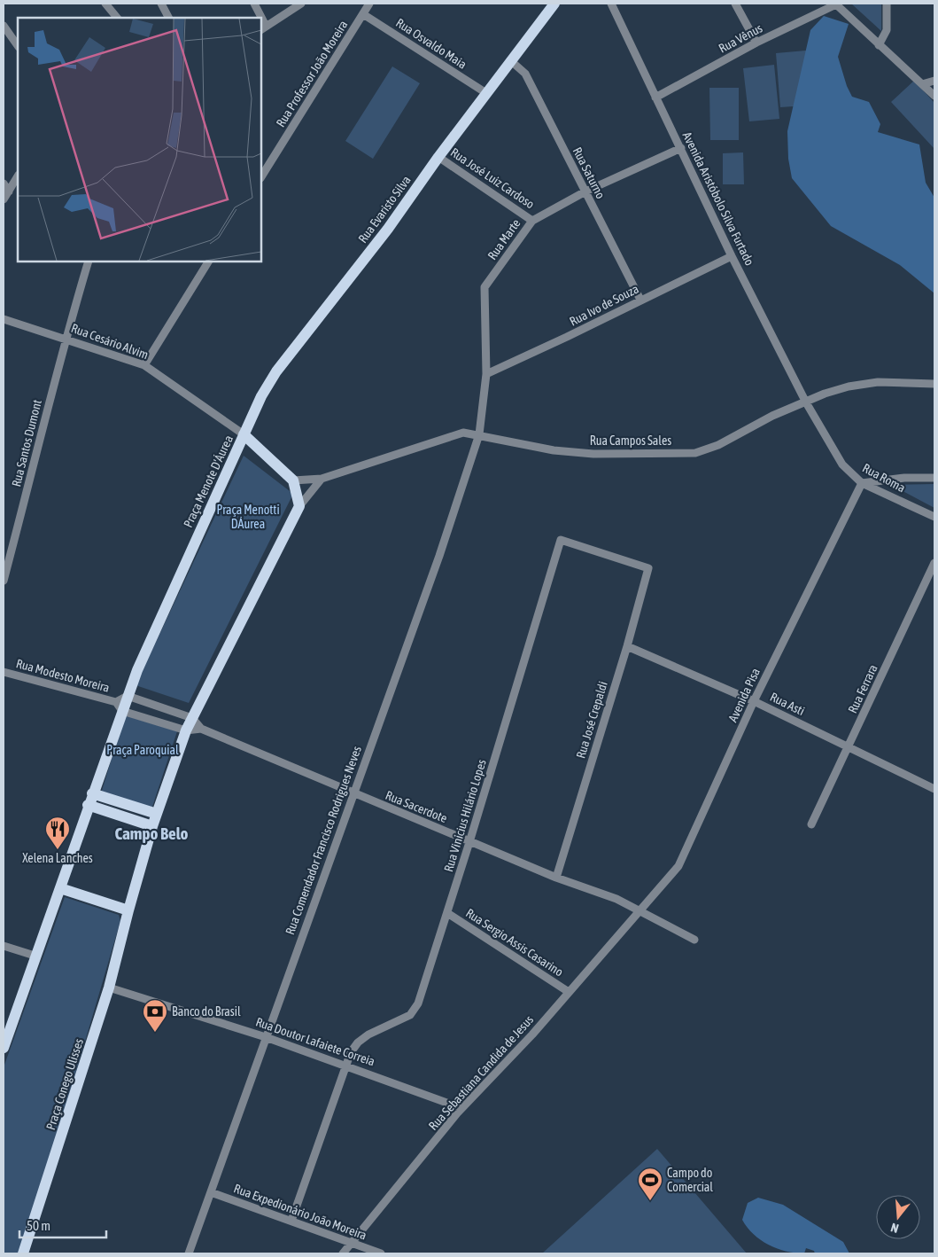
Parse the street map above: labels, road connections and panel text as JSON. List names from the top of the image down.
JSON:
{
  "streets": {
    "main road": ["Rua Evaristo Silva", "Praça Menote D'Áurea", "Praça Conego Ulisses"],
    "street": [
      "Rua Vênus",
      "Rua Osvaldo Maia",
      "Rua Professor João Moreira",
      "Rua Saturno",
      "Rua José Luiz Cardoso",
      "Avenida Aristóbolo Silva Furtado",
      "Rua Marte",
      "Rua Ivo de Souza",
      "Rua Cesário Alvim",
      "Rua Campos Sales",
      "Rua Santos Dumont",
      "Rua Roma",
      "Rua Modesto Moreira",
      "Rua Ferrara",
      "Avenida Pisa",
      "Rua Asti",
      "Rua José Crepaldi",
      "Rua Sacerdote",
      "Rua Vinicius Hilário Lopes",
      "Rua Comendador Francisco Rodrigues Neves",
      "Rua Sergio Assis Casarino",
      "Rua Doutor Lafaiete Correia",
      "Rua Sebastiana Candida de Jesus",
      "Rua Expedionário João Moreira"
    ]
  },
  "crossings": [
    ["Rua Vênus", "Avenida Aristóbolo Silva Furtado"],
    ["Rua Osvaldo Maia", "Rua Professor João Moreira"],
    ["Rua Osvaldo Maia", "Rua Evaristo Silva"],
    ["Rua Saturno", "Rua Evaristo Silva"],
    ["Rua Saturno", "Rua Marte"],
    ["Rua Saturno", "Rua Ivo de Souza"],
    ["Rua José Luiz Cardoso", "Rua Evaristo Silva"],
    ["Rua José Luiz Cardoso", "Rua Marte"],
    ["Avenida Aristóbolo Silva Furtado", "Rua Marte"],
    ["Avenida Aristóbolo Silva Furtado", "Rua Ivo de Souza"],
    ["Avenida Aristóbolo Silva Furtado", "Rua Campos Sales"],
    ["Avenida Aristóbolo Silva Furtado", "Rua Roma"],
    ["Rua Evaristo Silva", "Rua Cesário Alvim"],
    ["Rua Evaristo Silva", "Praça Menote D'Áurea"],
    ["Rua Marte", "Rua Ivo de Souza"],
    ["Rua Marte", "Rua Campos Sales"],
    ["Rua Marte", "Rua Comendador Francisco Rodrigues Neves"],
    ["Rua Cesário Alvim", "Rua Santos Dumont"],
    ["Rua Cesário Alvim", "Praça Menote D'Áurea"],
    ["Rua Campos Sales", "Rua Roma"],
    ["Rua Campos Sales", "Praça Menote D'Áurea"],
    ["Rua Campos Sales", "Rua Comendador Francisco Rodrigues Neves"],
    ["Rua Roma", "Avenida Pisa"],
    ["Praça Menote D'Áurea", "Rua Modesto Moreira"],
    ["Rua Ferrara", "Rua Asti"],
    ["Avenida Pisa", "Rua Asti"],
    ["Avenida Pisa", "Rua Sacerdote"],
    ["Avenida Pisa", "Rua Sebastiana Candida de Jesus"],
    ["Rua Asti", "Rua José Crepaldi"],
    ["Rua José Crepaldi", "Rua Sacerdote"],
    ["Rua José Crepaldi", "Rua Vinicius Hilário Lopes"],
    ["Rua Sacerdote", "Rua Vinicius Hilário Lopes"],
    ["Rua Sacerdote", "Rua Comendador Francisco Rodrigues Neves"],
    ["Rua Sacerdote", "Rua Sebastiana Candida de Jesus"],
    ["Rua Vinicius Hilário Lopes", "Rua Sergio Assis Casarino"],
    ["Rua Vinicius Hilário Lopes", "Rua Doutor Lafaiete Correia"],
    ["Rua Vinicius Hilário Lopes", "Rua Expedionário João Moreira"],
    ["Rua Comendador Francisco Rodrigues Neves", "Rua Doutor Lafaiete Correia"],
    ["Rua Comendador Francisco Rodrigues Neves", "Rua Expedionário João Moreira"],
    ["Rua Sergio Assis Casarino", "Rua Sebastiana Candida de Jesus"],
    ["Rua Doutor Lafaiete Correia", "Rua Sebastiana Candida de Jesus"],
    ["Rua Doutor Lafaiete Correia", "Praça Conego Ulisses"],
    ["Rua Sebastiana Candida de Jesus", "Rua Expedionário João Moreira"]
  ],
  "districts": ["Campo Belo"],
  "parks": ["Praça Menotti DÁurea", "Praça Paroquial"],
  "places": {
    "restaurant": ["Xelena Lanches"],
    "bank": ["Banco do Brasil"],
    "sports": ["Campo do Comercial"]
  },
  "scale_bar": "50 m",
  "north": "bottom"
}
